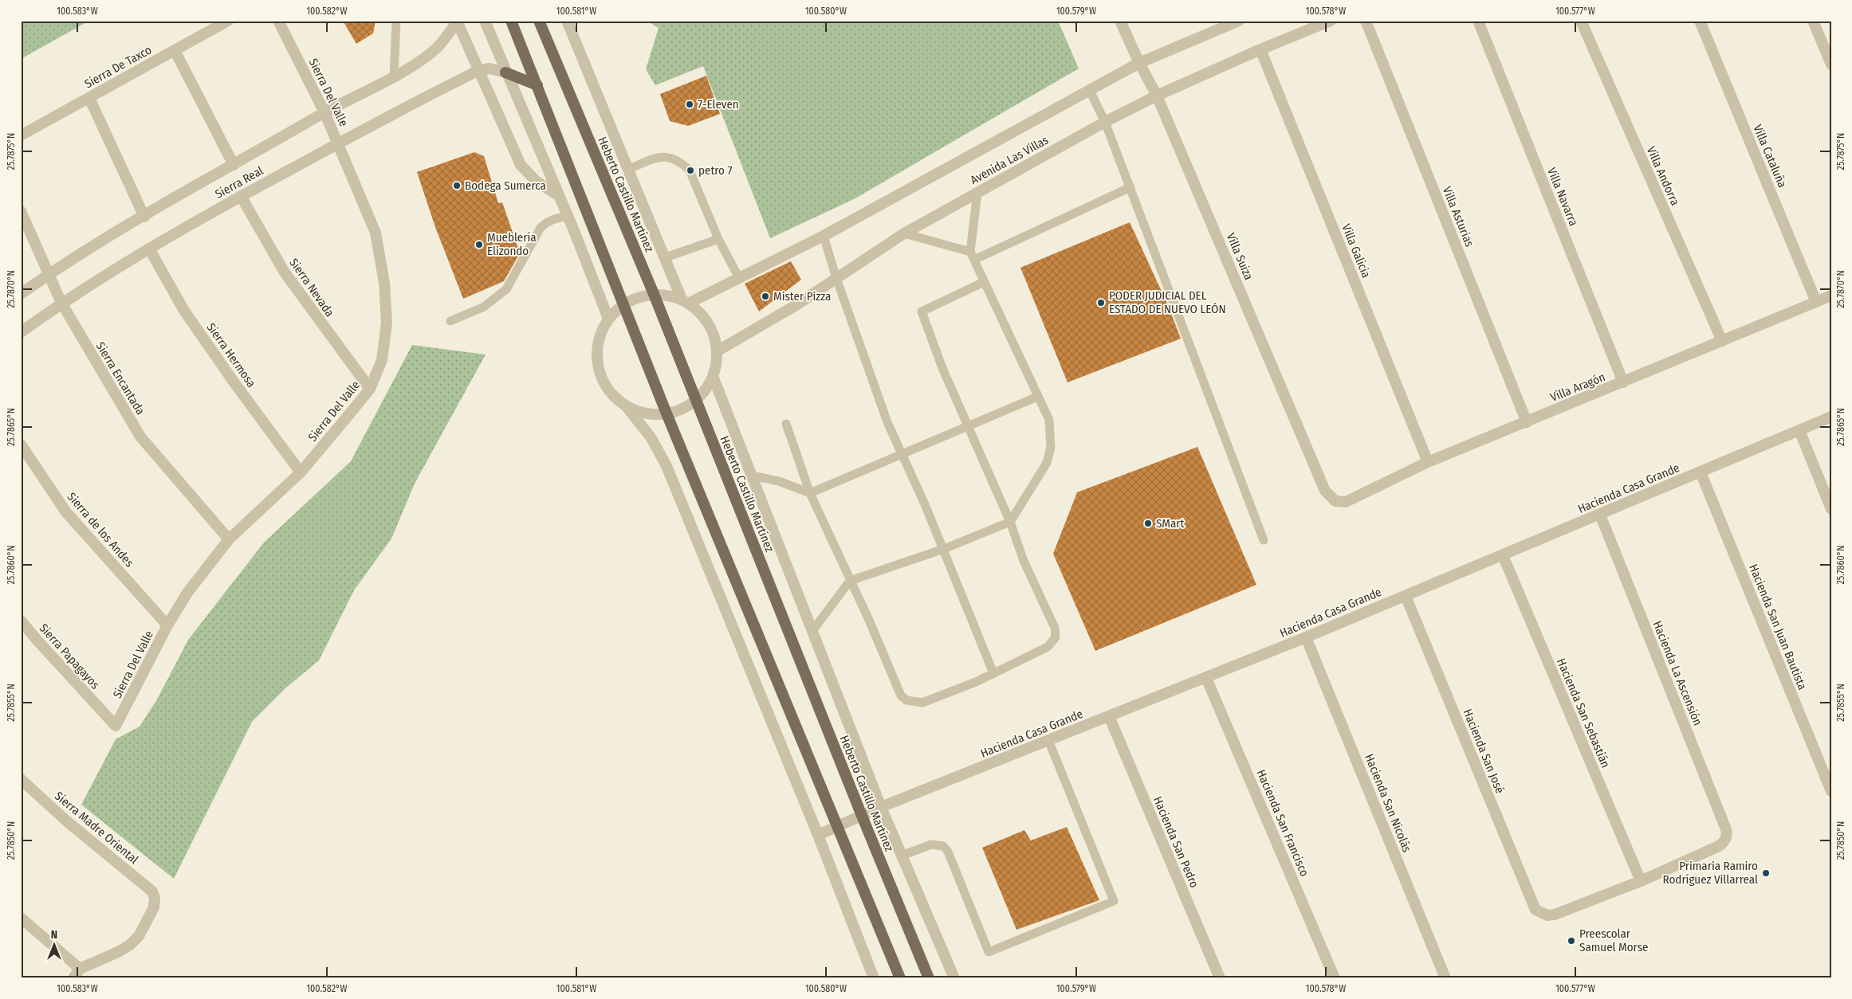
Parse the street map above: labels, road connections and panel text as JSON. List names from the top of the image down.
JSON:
{
  "streets": {
    "main road": ["Heberto Castillo Martínez"],
    "street": [
      "Sierra De Taxco",
      "Sierra Del Valle",
      "Villa Cataluña",
      "Avenida Las Villas",
      "Villa Andorra",
      "Sierra Real",
      "Villa Navarra",
      "Villa Asturias",
      "Villa Galicia",
      "Villa Suiza",
      "Sierra Nevada",
      "Sierra Hermosa",
      "Sierra Encantada",
      "Villa Aragón",
      "Hacienda Casa Grande",
      "Sierra de los Andes",
      "Hacienda San Juan Bautista",
      "Sierra Papagayos",
      "Hacienda La Ascensión",
      "Hacienda San Sebastián",
      "Hacienda San José",
      "Hacienda San Nicolás",
      "Hacienda San Francisco",
      "Sierra Madre Oriental",
      "Hacienda San Pedro"
    ]
  },
  "crossings": [
    ["Sierra Del Valle", "Sierra Real"],
    ["Sierra Del Valle", "Sierra Nevada"],
    ["Sierra Del Valle", "Sierra Hermosa"],
    ["Sierra Del Valle", "Sierra Encantada"],
    ["Sierra Del Valle", "Sierra de los Andes"],
    ["Sierra Del Valle", "Sierra Papagayos"],
    ["Villa Cataluña", "Villa Aragón"],
    ["Avenida Las Villas", "Villa Galicia"],
    ["Avenida Las Villas", "Villa Suiza"],
    ["Villa Andorra", "Villa Aragón"],
    ["Sierra Real", "Sierra Nevada"],
    ["Sierra Real", "Sierra Hermosa"],
    ["Sierra Real", "Sierra Encantada"],
    ["Heberto Castillo Martínez", "Hacienda Casa Grande"],
    ["Villa Navarra", "Villa Aragón"],
    ["Villa Asturias", "Villa Aragón"],
    ["Villa Galicia", "Villa Aragón"],
    ["Villa Suiza", "Villa Aragón"],
    ["Hacienda Casa Grande", "Hacienda San Juan Bautista"],
    ["Hacienda Casa Grande", "Hacienda La Ascensión"],
    ["Hacienda Casa Grande", "Hacienda San Sebastián"],
    ["Hacienda Casa Grande", "Hacienda San José"],
    ["Hacienda Casa Grande", "Hacienda San Nicolás"],
    ["Hacienda Casa Grande", "Hacienda San Francisco"],
    ["Hacienda Casa Grande", "Hacienda San Pedro"],
    ["Hacienda La Ascensión", "Hacienda San Sebastián"],
    ["Hacienda La Ascensión", "Hacienda San José"],
    ["Hacienda San Sebastián", "Hacienda San José"]
  ],
  "places": [
    "7-Eleven",
    "petro 7",
    "Bodega Sumerca",
    "Mueblería Elizondo",
    "Mister Pizza",
    "PODER JUDICIAL DEL ESTADO DE NUEVO LEÓN",
    "SMart",
    "Primaria Ramiro Rodríguez Villarreal",
    "Preescolar Samuel Morse"
  ],
  "north": "top",
  "coordinates": [
    "100.583°W",
    "100.582°W",
    "100.581°W",
    "100.580°W",
    "100.579°W",
    "100.578°W",
    "100.577°W",
    "25.7875°N",
    "25.7870°N",
    "25.7865°N",
    "25.7860°N",
    "25.7855°N",
    "25.7850°N"
  ]
}
